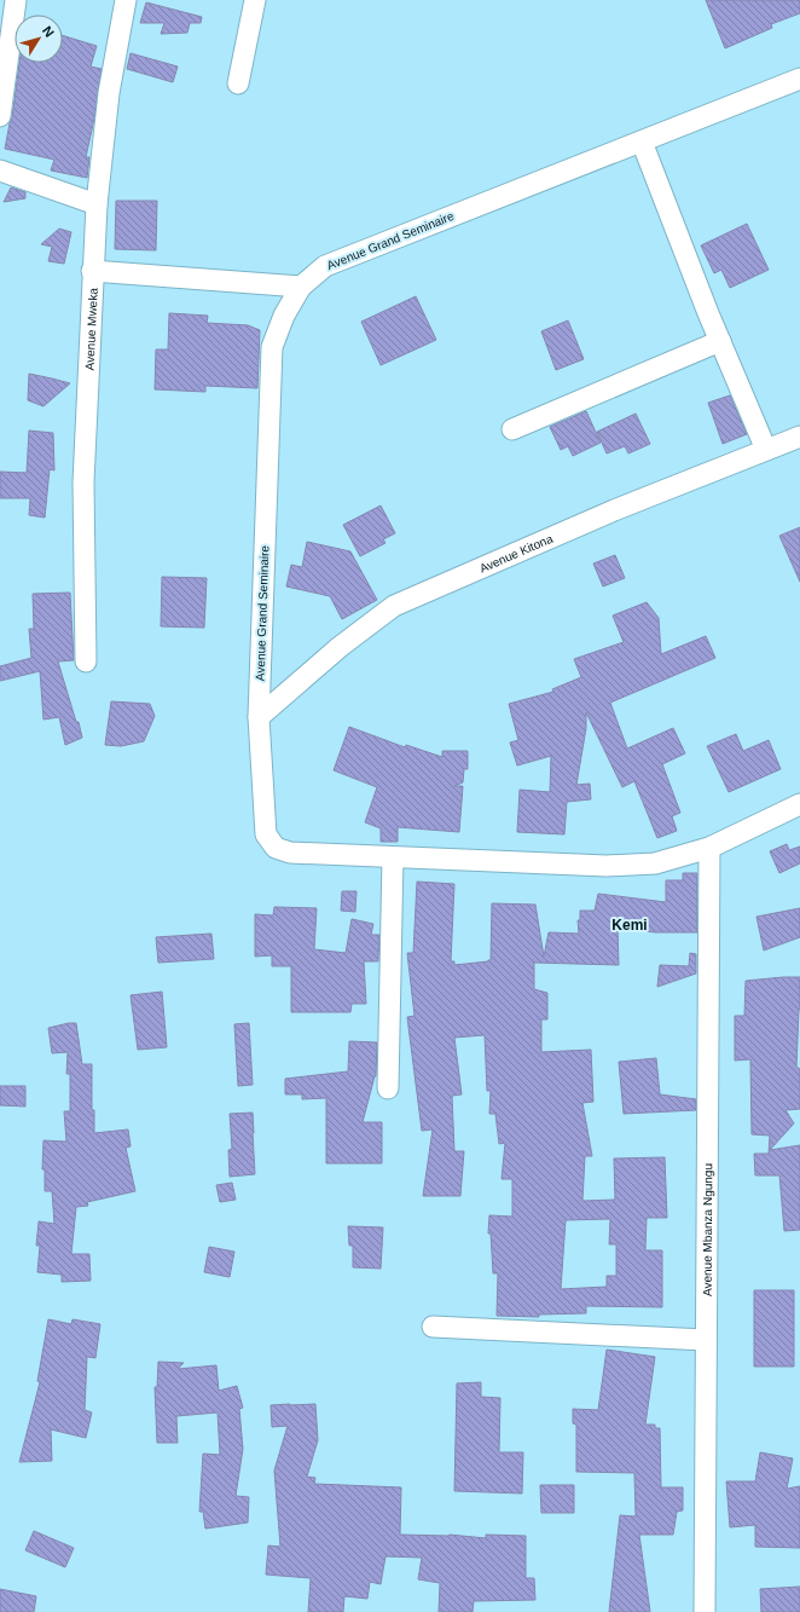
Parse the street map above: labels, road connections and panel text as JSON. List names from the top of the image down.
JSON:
{
  "streets": {
    "street": [
      "Avenue Grand Seminaire",
      "Avenue Mweka",
      "Avenue Kitona",
      "Avenue Mbanza Ngungu"
    ]
  },
  "crossings": [
    ["Avenue Grand Seminaire", "Avenue Kitona"]
  ],
  "districts": ["Kemi"],
  "north": "top right"
}
